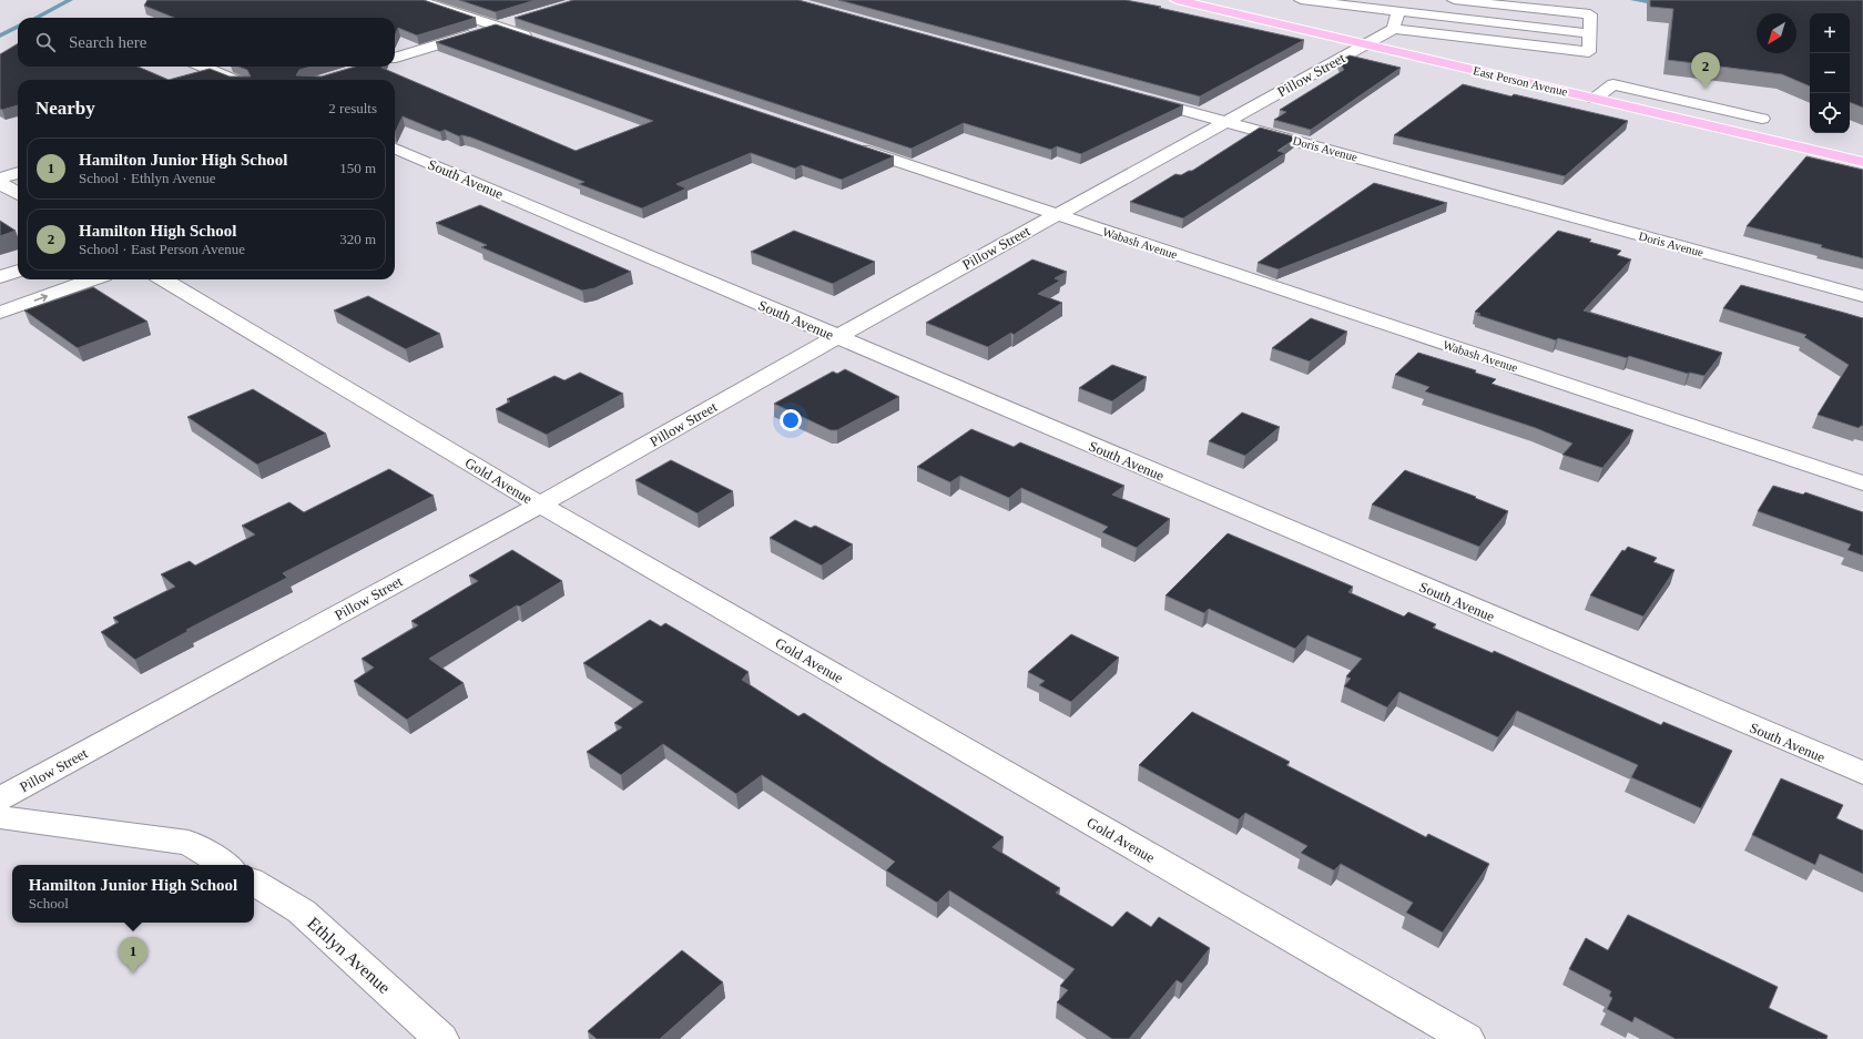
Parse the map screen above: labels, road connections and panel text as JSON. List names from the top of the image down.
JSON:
{
  "streets": {
    "main road": ["East Person Avenue"],
    "street": [
      "Pillow Street",
      "Doris Avenue",
      "South Avenue",
      "Wabash Avenue",
      "Gold Avenue",
      "Ethlyn Avenue"
    ]
  },
  "crossings": [
    ["Pillow Street", "East Person Avenue"],
    ["Pillow Street", "Doris Avenue"],
    ["Pillow Street", "South Avenue"],
    ["Pillow Street", "Wabash Avenue"],
    ["Pillow Street", "Gold Avenue"]
  ],
  "north": "bottom left",
  "page": {
    "map_buttons": ["+", "−"],
    "search": "Search here",
    "pins": ["2", "1"],
    "heading": ["Nearby", "2 results"],
    "list": [
      {
        "mark": "1",
        "name": "Hamilton Junior High School",
        "note": "School · Ethlyn Avenue",
        "value": "150 m"
      },
      {
        "mark": "2",
        "name": "Hamilton High School",
        "note": "School · East Person Avenue",
        "value": "320 m"
      }
    ],
    "popup": ["Hamilton Junior High School", "School"]
  }
}
